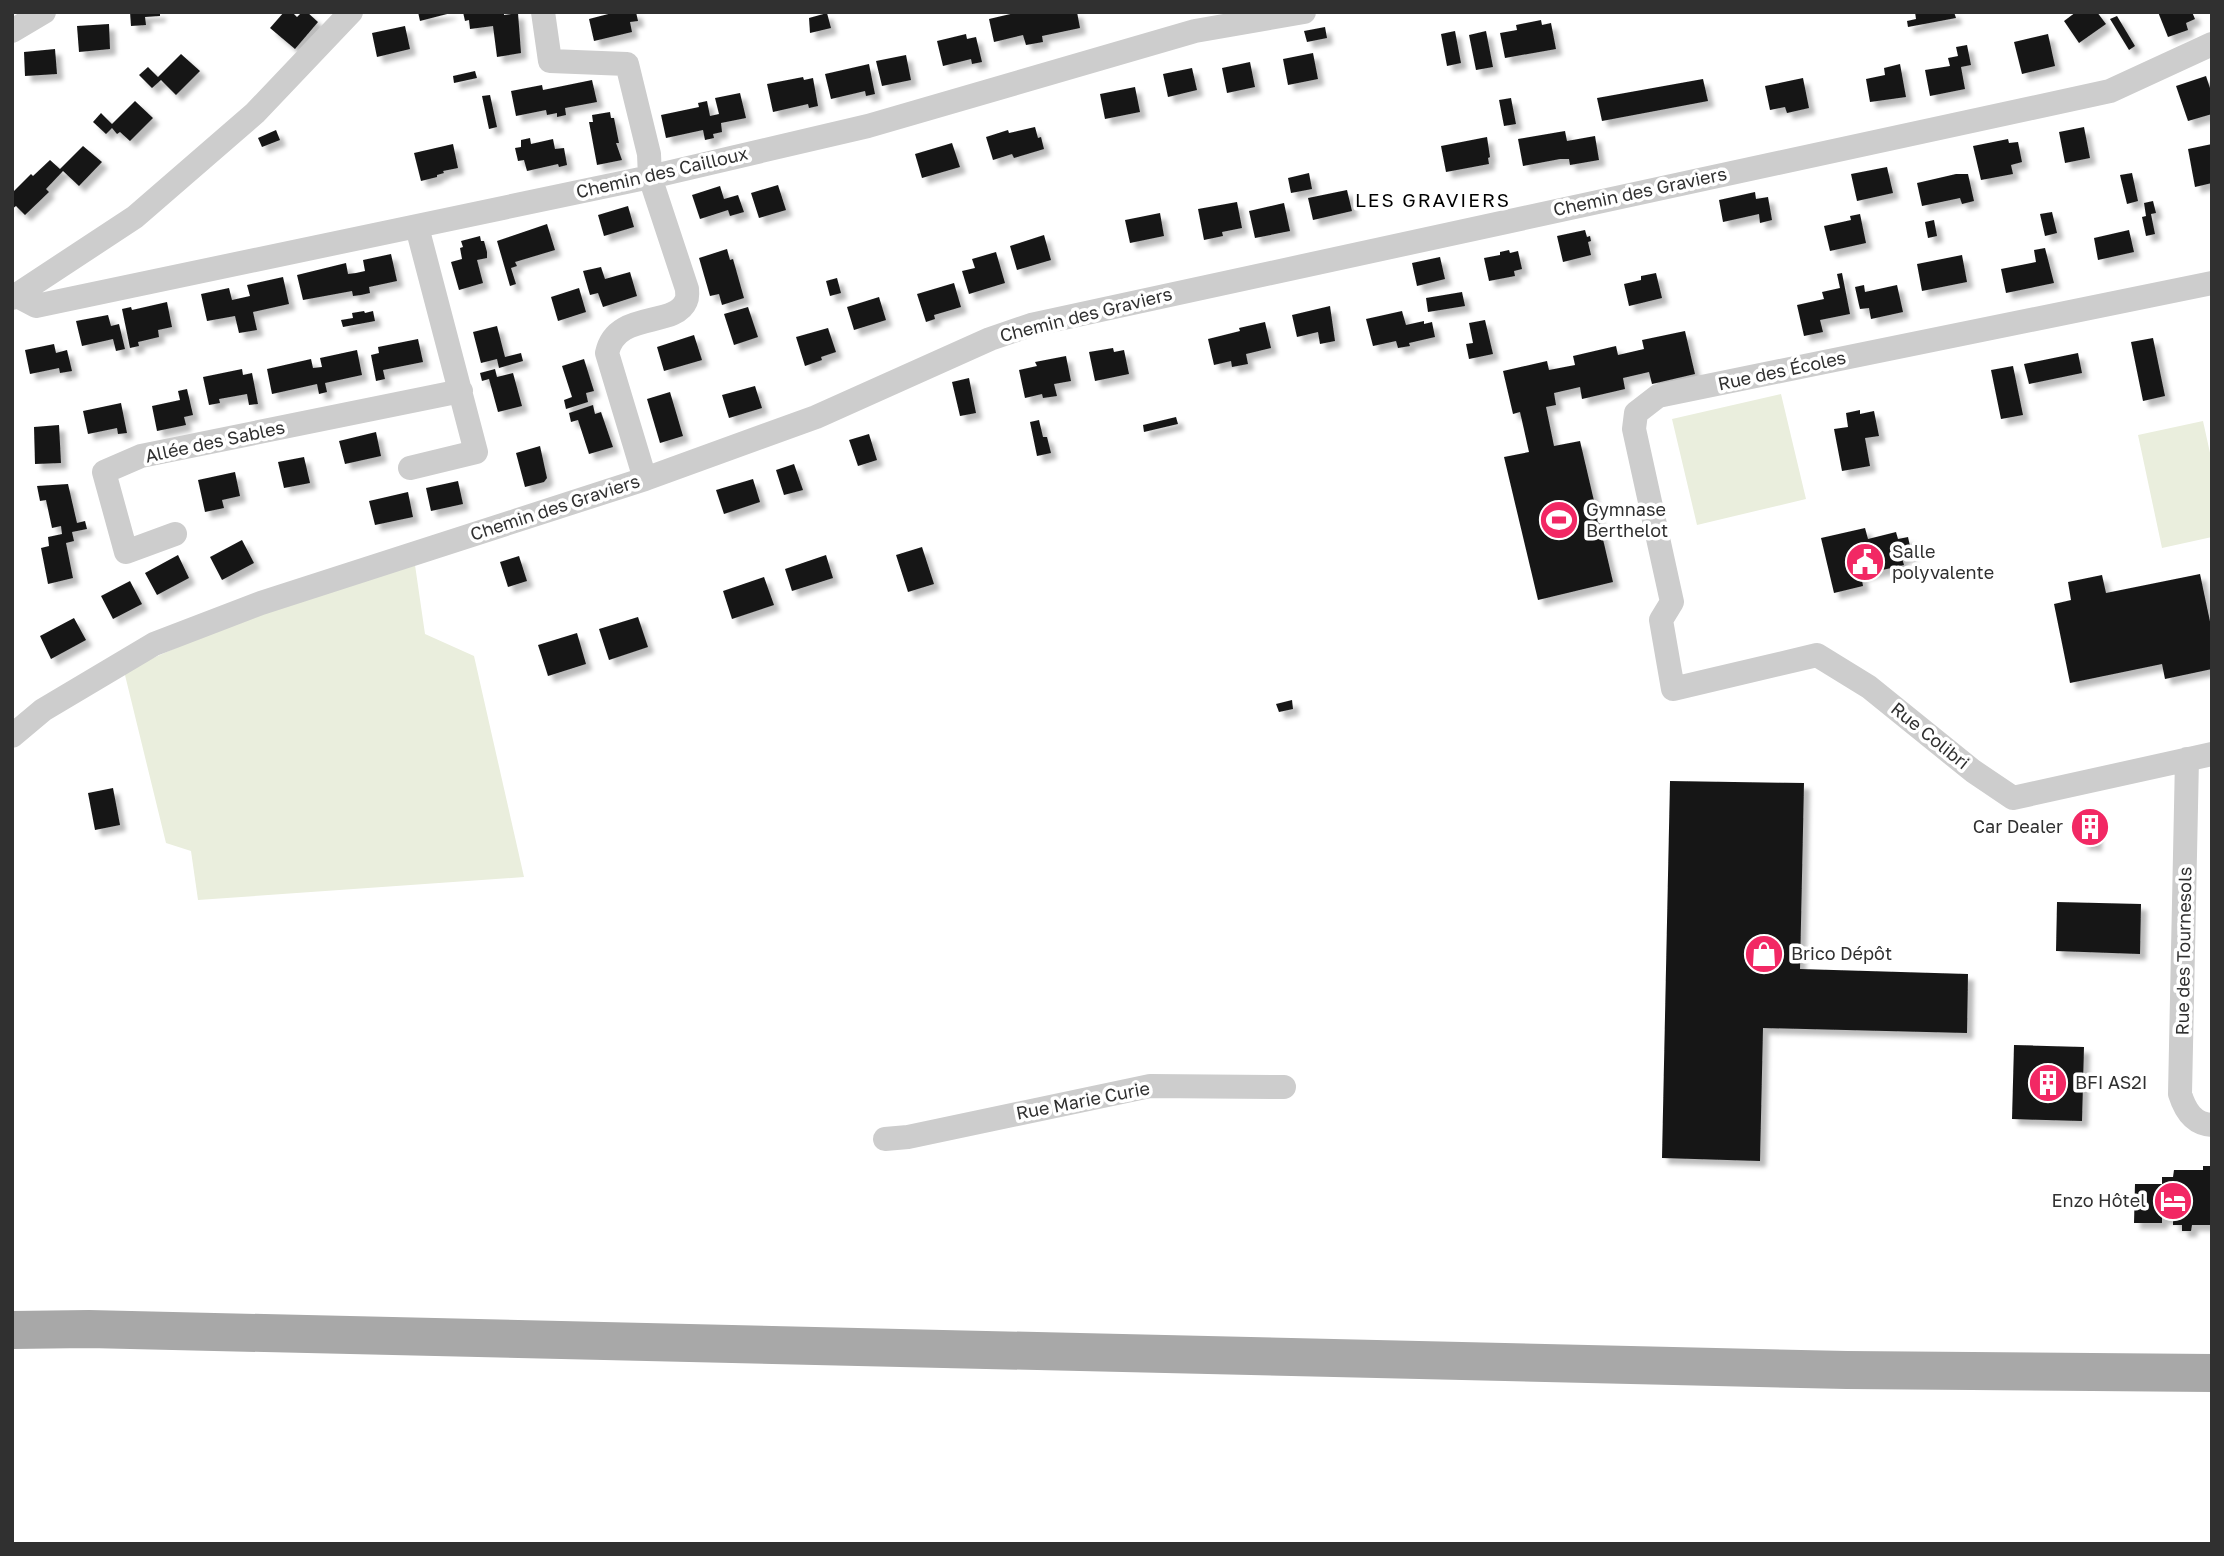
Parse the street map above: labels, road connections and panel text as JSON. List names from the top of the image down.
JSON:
{
  "streets": {
    "street": [
      "Chemin des Cailloux",
      "Chemin des Graviers",
      "Rue des Écoles",
      "Allée des Sables",
      "Rue Colibri",
      "Rue des Tournesols",
      "Rue Marie Curie"
    ]
  },
  "crossings": [
    ["Rue des Écoles", "Rue Colibri"],
    ["Rue Colibri", "Rue des Tournesols"]
  ],
  "districts": ["LES GRAVIERS"],
  "places": {
    "sports": ["Gymnase Berthelot"],
    "public building": ["Salle polyvalente"],
    "building": ["Car Dealer", "BFI AS2I"],
    "shop": ["Brico Dépôt"],
    "hotel": ["Enzo Hôtel"]
  }
}
